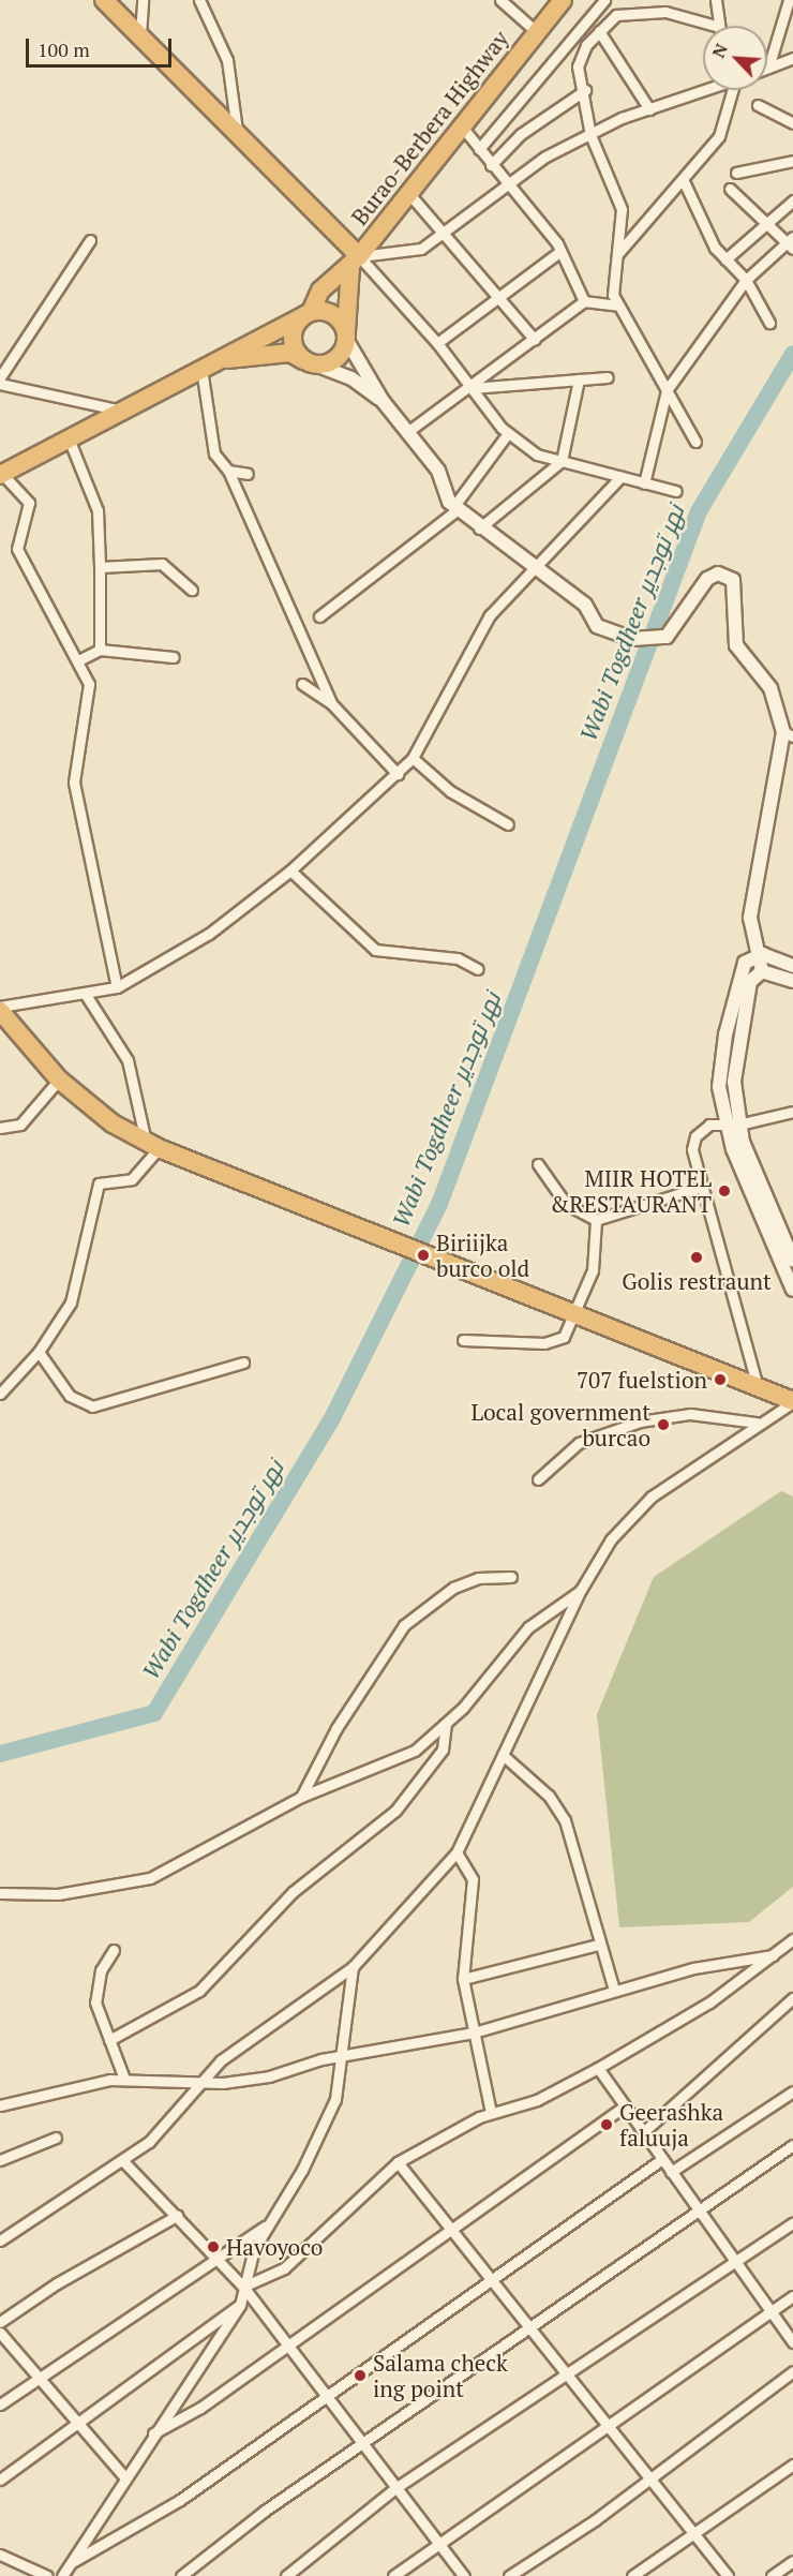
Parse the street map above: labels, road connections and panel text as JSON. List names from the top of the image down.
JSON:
{
  "streets": {
    "highway": ["Burao-Berbera Highway"]
  },
  "water": ["Wabi Togdheer نهر توجدير"],
  "places": [
    "MIIR HOTEL &RESTAURANT",
    "Biriijka burco old",
    "Golis restraunt",
    "707 fuelstion",
    "Local government burcao",
    "Geerashka faluuja",
    "Havoyoco",
    "Salama check ing point"
  ],
  "scale_bar": "100 m",
  "north": "top left"
}
